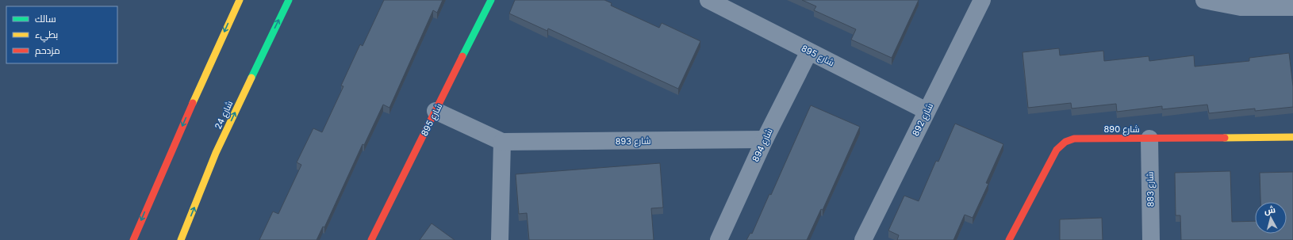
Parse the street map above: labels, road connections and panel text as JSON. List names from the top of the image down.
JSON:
{
  "streets": {
    "street": [
      "شارع 895",
      "شارع 24",
      "شارع 892",
      "شارع 890",
      "شارع 893",
      "شارع 894",
      "شارع 883"
    ]
  },
  "crossings": [
    ["شارع 895", "شارع 892"],
    ["شارع 895", "شارع 893"],
    ["شارع 895", "شارع 894"],
    ["شارع 890", "شارع 883"],
    ["شارع 893", "شارع 894"]
  ],
  "legend": ["سالك", "بطيء", "مزدحم"],
  "north": "top"
}
